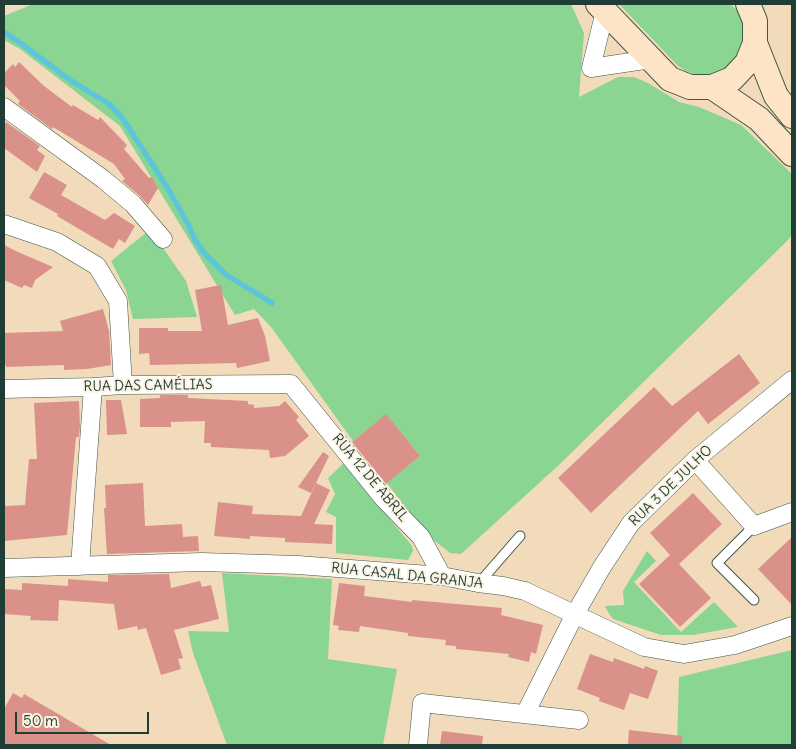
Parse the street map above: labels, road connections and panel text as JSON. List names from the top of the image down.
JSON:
{
  "streets": {
    "street": [
      "RUA DAS CAMÉLIAS",
      "RUA 12 DE ABRIL",
      "RUA 3 DE JULHO",
      "RUA CASAL DA GRANJA"
    ]
  },
  "crossings": [
    ["RUA DAS CAMÉLIAS", "RUA 12 DE ABRIL"],
    ["RUA 12 DE ABRIL", "RUA CASAL DA GRANJA"],
    ["RUA 3 DE JULHO", "RUA CASAL DA GRANJA"]
  ],
  "scale_bar": "50 m"
}
